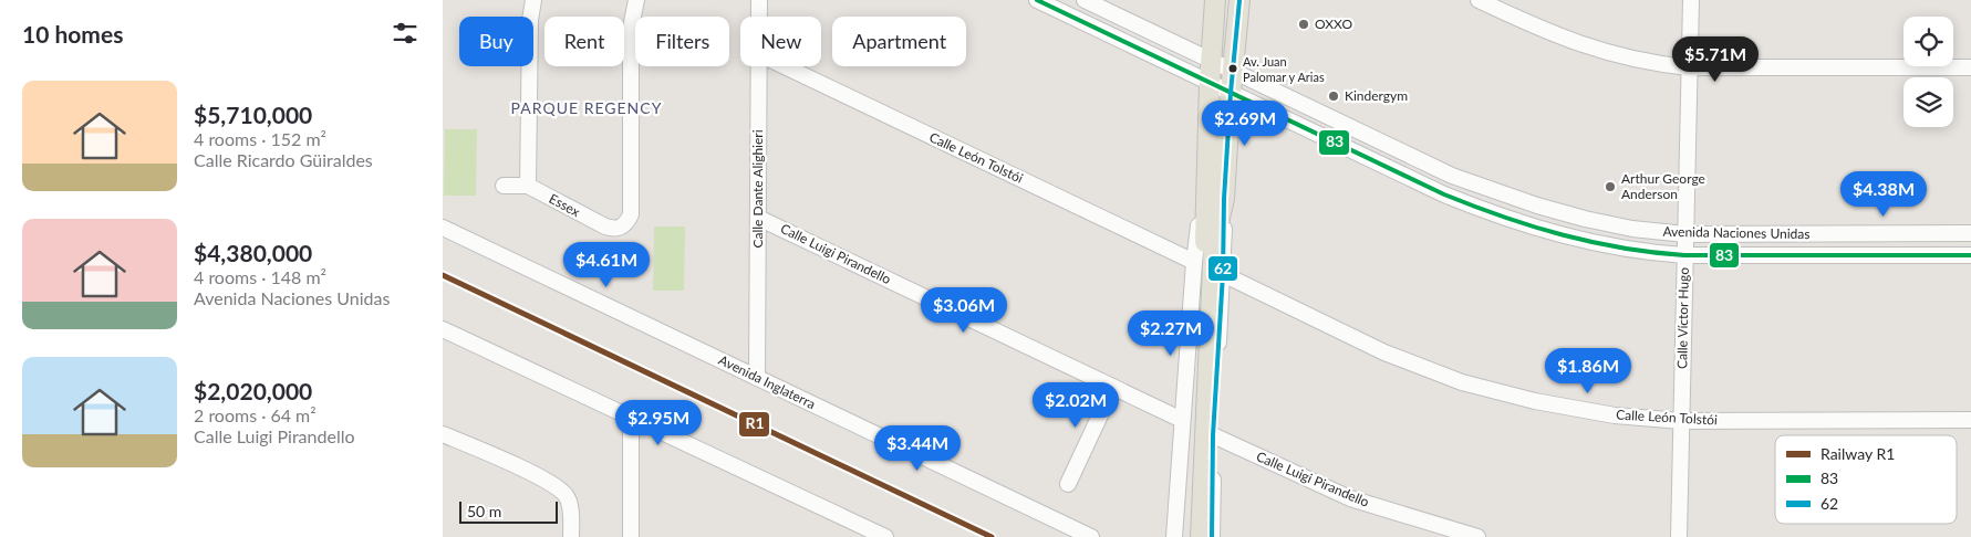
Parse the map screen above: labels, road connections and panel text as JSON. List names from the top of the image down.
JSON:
{
  "streets": {
    "street": [
      "Calle León Tolstói",
      "Calle Dante Alighieri",
      "Essex",
      "Avenida Naciones Unidas",
      "Calle Luigi Pirandello",
      "Calle Víctor Hugo",
      "Avenida Inglaterra"
    ]
  },
  "crossings": [
    ["Calle León Tolstói", "Calle Víctor Hugo"],
    ["Calle Dante Alighieri", "Calle Luigi Pirandello"],
    ["Calle Dante Alighieri", "Avenida Inglaterra"],
    ["Avenida Naciones Unidas", "Calle Víctor Hugo"]
  ],
  "districts": ["PARQUE REGENCY"],
  "places": [
    "OXXO",
    "Av. Juan Palomar y Arias",
    "Kindergym",
    "Arthur George Anderson"
  ],
  "lines": ["transit line 83", "transit line 62", "rail line R1"],
  "legend": ["Railway R1", "83", "62"],
  "scale_bar": "50 m",
  "page": {
    "heading": "10 homes",
    "chip": [
      "Buy",
      "Rent",
      "Filters",
      "New",
      "Apartment"
    ],
    "price": [
      "$5.71M",
      "$2.69M",
      "$4.38M",
      "$4.61M",
      "$3.06M",
      "$2.27M",
      "$1.86M",
      "$2.02M",
      "$2.95M",
      "$3.44M"
    ],
    "list": [
      {
        "name": "$5,710,000",
        "note": "4 rooms · 152 m² · Calle Ricardo Güiraldes"
      },
      {
        "name": "$4,380,000",
        "note": "4 rooms · 148 m² · Avenida Naciones Unidas"
      },
      {
        "name": "$2,020,000",
        "note": "2 rooms · 64 m² · Calle Luigi Pirandello"
      }
    ],
    "scale": "50 m"
  }
}
